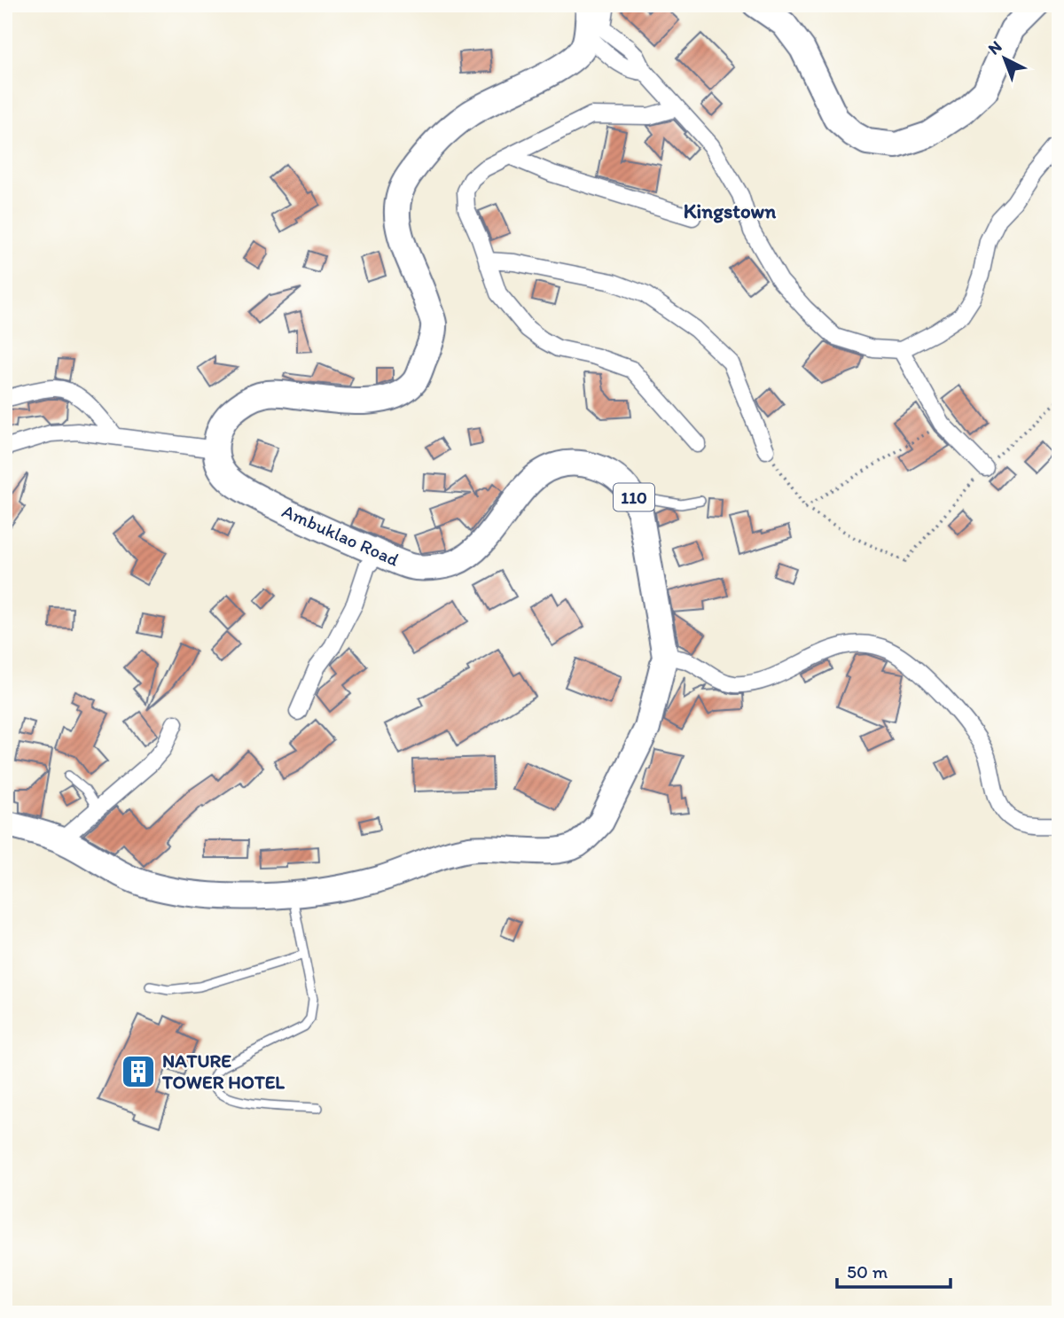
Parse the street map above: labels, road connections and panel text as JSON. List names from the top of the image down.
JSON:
{
  "streets": {
    "main road": ["110", "Ambuklao Road"]
  },
  "districts": ["Kingstown"],
  "places": {
    "building": ["NATURE TOWER HOTEL"]
  },
  "scale_bar": "50 m",
  "north": "top left"
}
